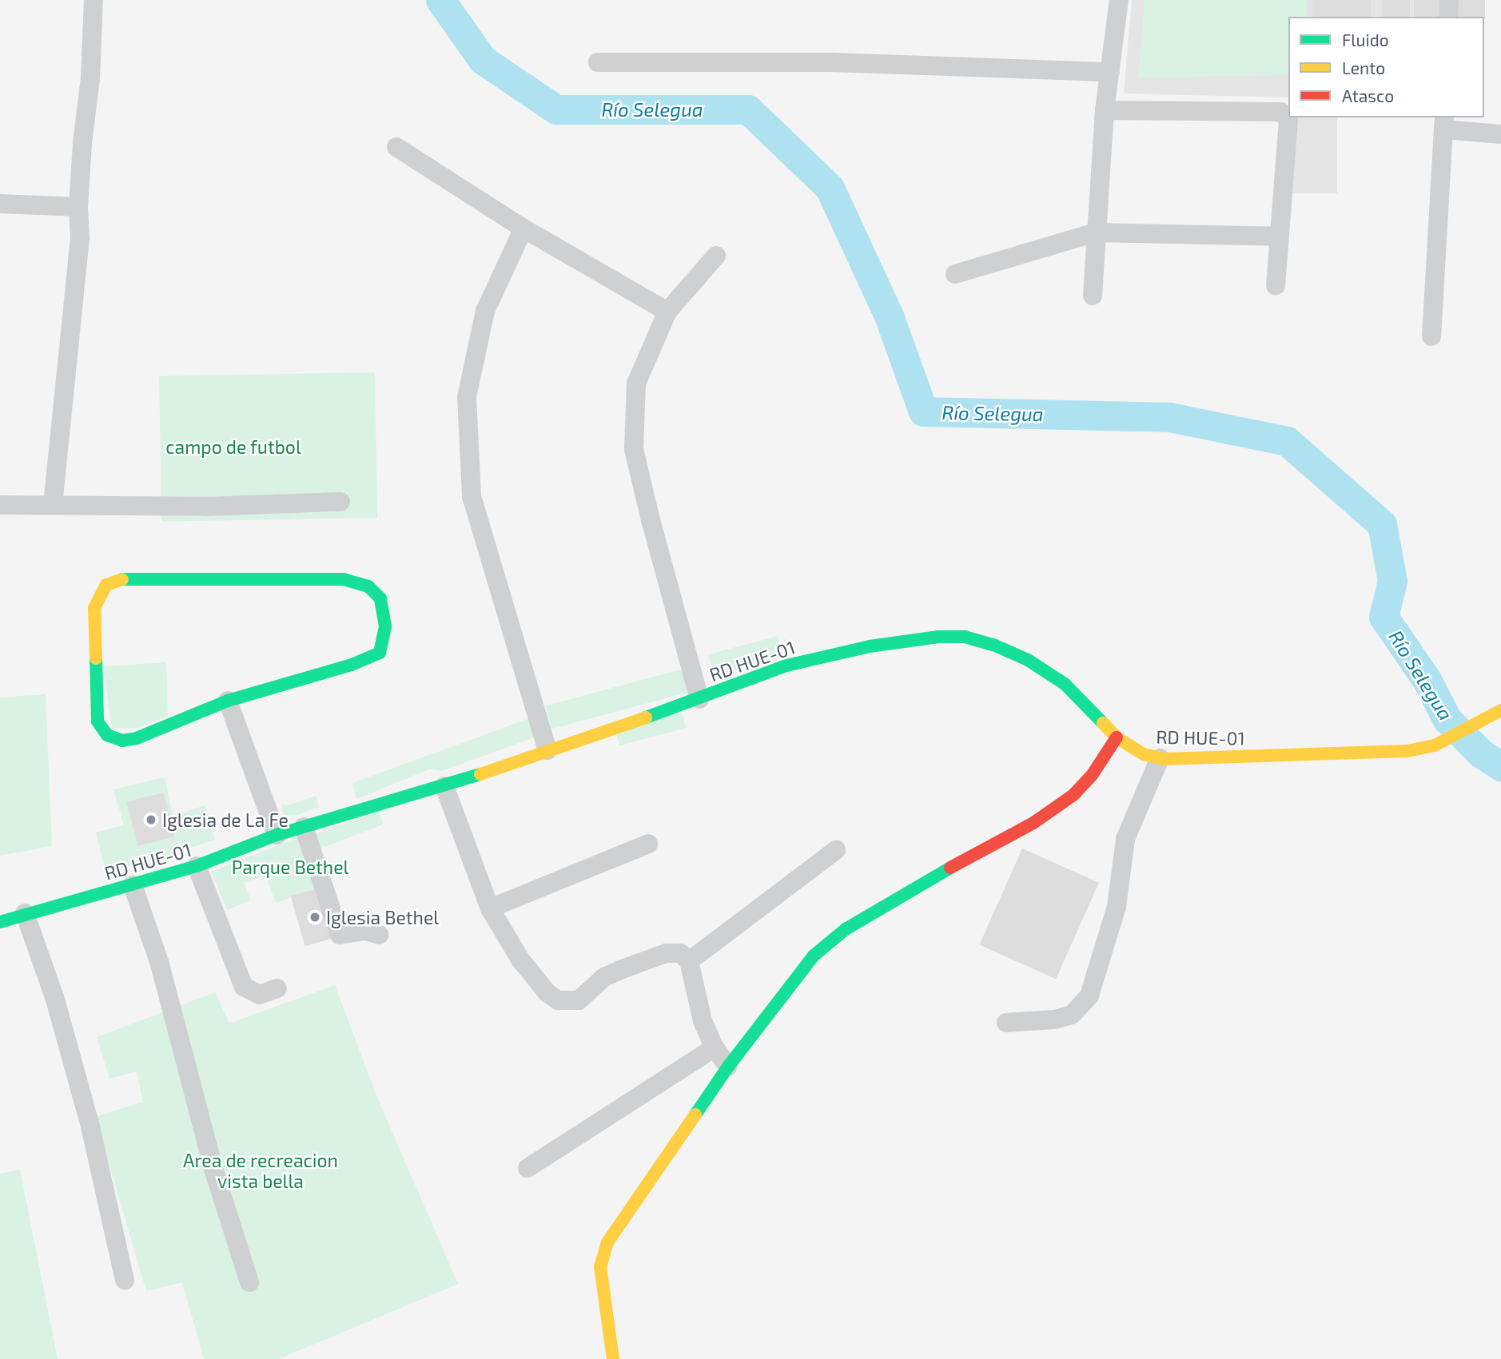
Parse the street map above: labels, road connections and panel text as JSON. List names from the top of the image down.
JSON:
{
  "streets": {
    "street": ["RD HUE-01"]
  },
  "water": ["Río Selegua"],
  "parks": ["campo de futbol", "Parque Bethel", "Area de recreacion vista bella"],
  "places": ["Iglesia de La Fe", "Iglesia Bethel"],
  "legend": ["Fluido", "Lento", "Atasco"]
}
